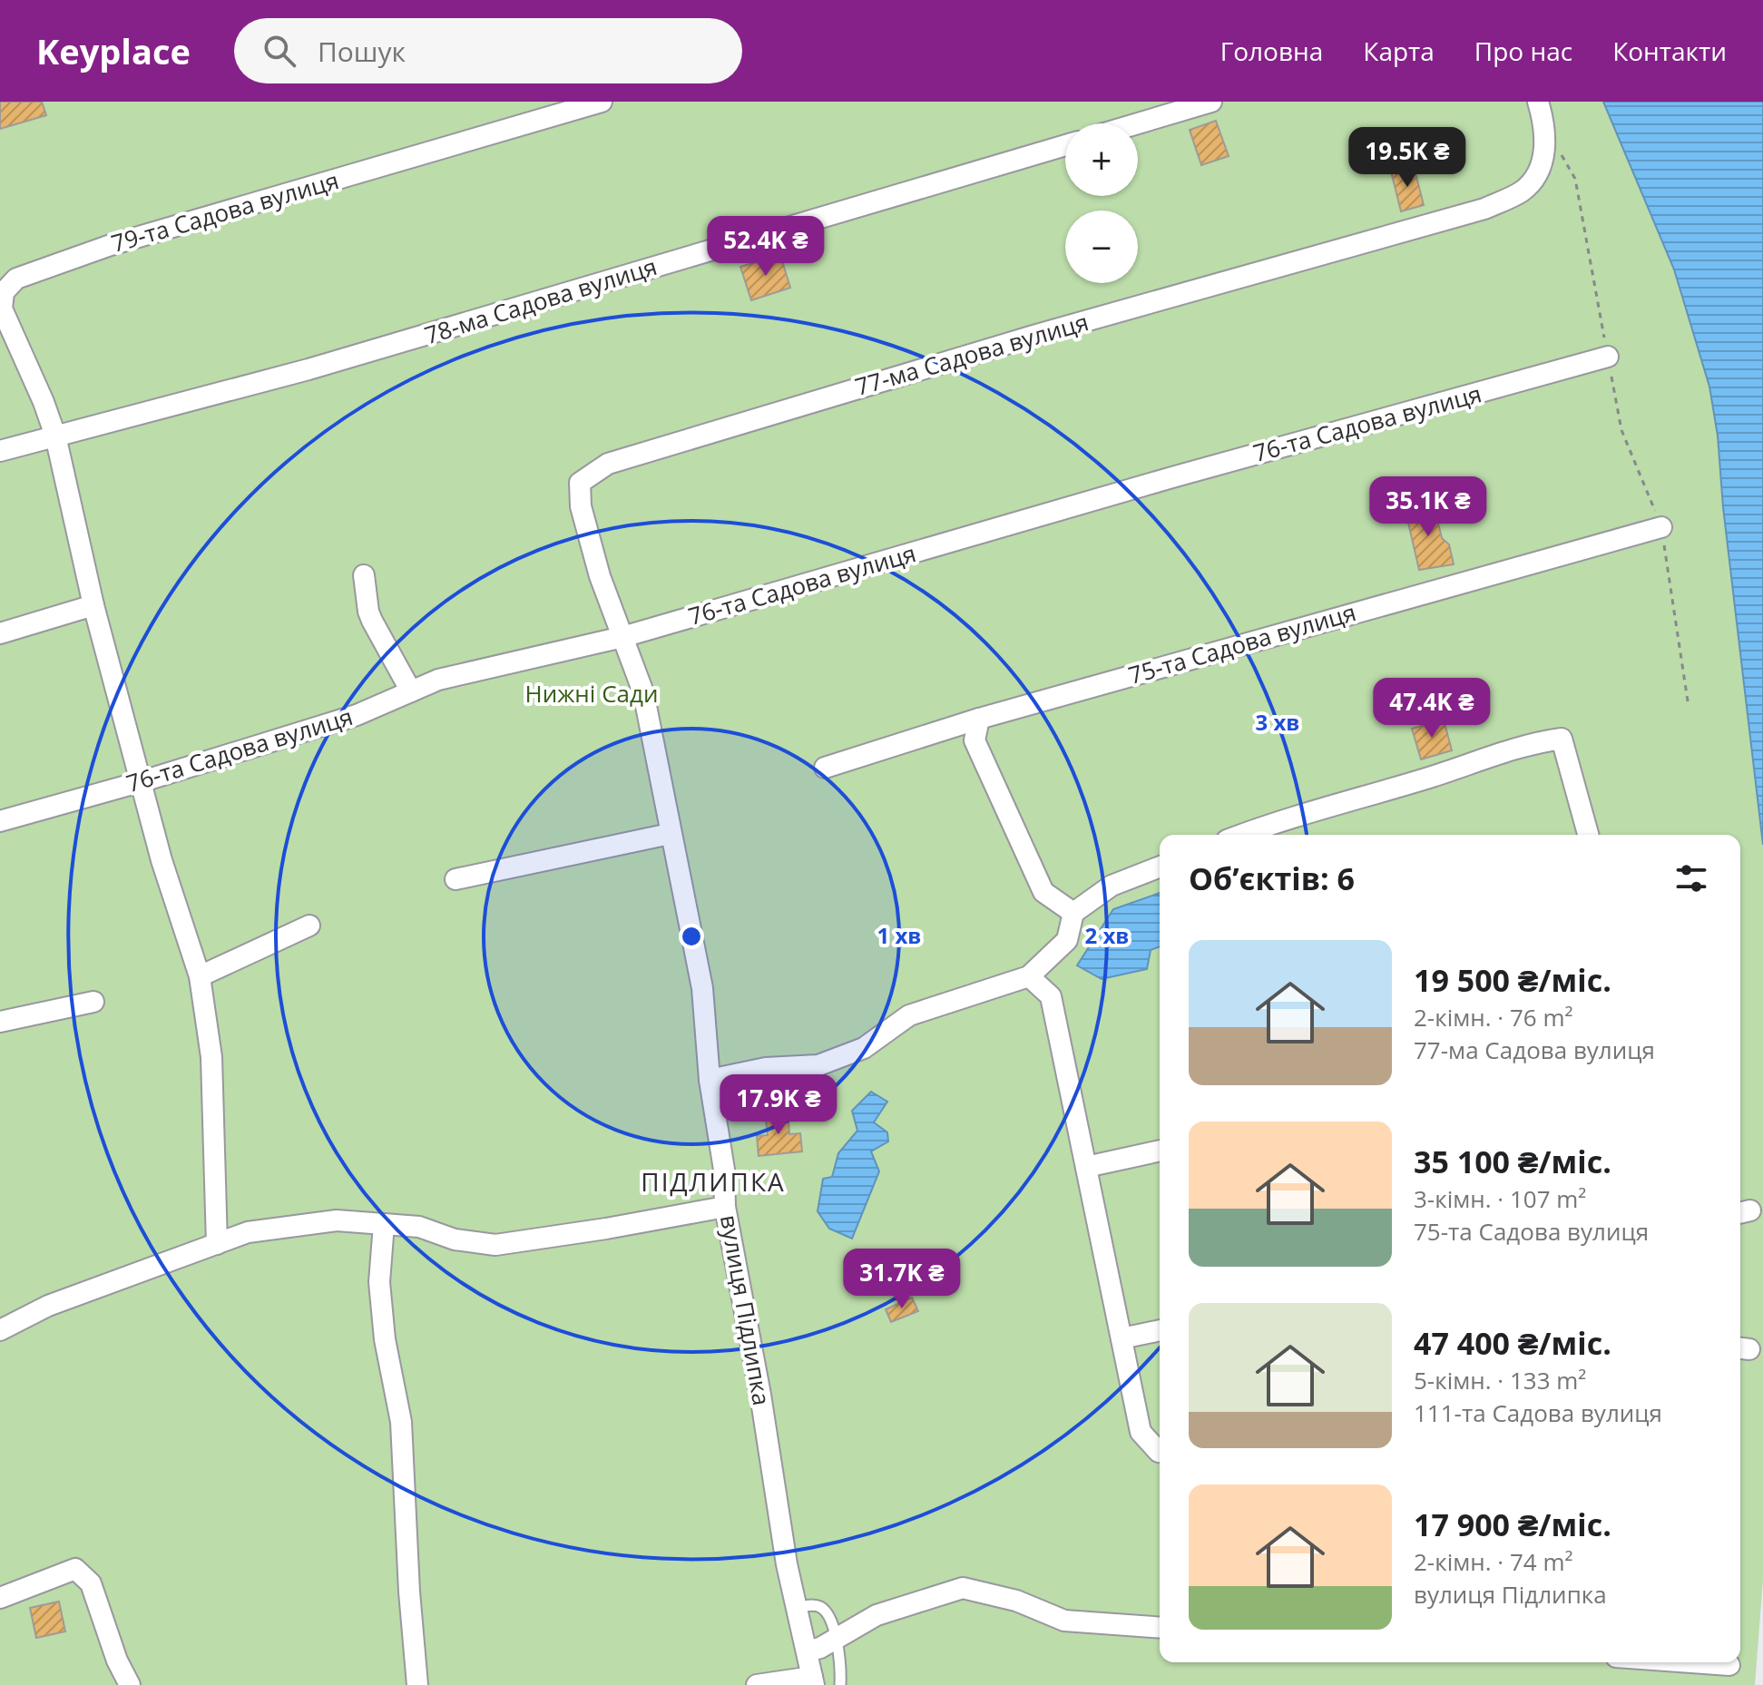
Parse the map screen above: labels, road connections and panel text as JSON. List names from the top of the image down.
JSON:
{
  "streets": {
    "street": [
      "79-та Садова вулиця",
      "78-ма Садова вулиця",
      "77-ма Садова вулиця",
      "76-та Садова вулиця",
      "75-та Садова вулиця",
      "вулиця Підлипка"
    ]
  },
  "crossings": [
    ["79-та Садова вулиця", "78-ма Садова вулиця"],
    ["79-та Садова вулиця", "76-та Садова вулиця"],
    ["77-ма Садова вулиця", "76-та Садова вулиця"],
    ["77-ма Садова вулиця", "вулиця Підлипка"],
    ["76-та Садова вулиця", "вулиця Підлипка"]
  ],
  "districts": ["ПІДЛИПКА"],
  "parks": ["Нижні Сади"],
  "page": {
    "header": "Keyplace",
    "search": "Пошук",
    "nav": [
      "Головна",
      "Карта",
      "Про нас",
      "Контакти"
    ],
    "map_buttons": ["+", "−"],
    "price": [
      "19.5K ₴",
      "52.4K ₴",
      "35.1K ₴",
      "47.4K ₴",
      "17.9K ₴",
      "31.7K ₴"
    ],
    "heading": "Об’єктів: 6",
    "list": [
      {
        "name": "19 500 ₴/міс.",
        "note": "2-кімн. · 76 m² · 77-ма Садова вулиця"
      },
      {
        "name": "35 100 ₴/міс.",
        "note": "3-кімн. · 107 m² · 75-та Садова вулиця"
      },
      {
        "name": "47 400 ₴/міс.",
        "note": "5-кімн. · 133 m² · 111-та Садова вулиця"
      },
      {
        "name": "17 900 ₴/міс.",
        "note": "2-кімн. · 74 m² · вулиця Підлипка"
      }
    ]
  },
  "rings": ["3 хв", "1 хв", "2 хв"]
}
